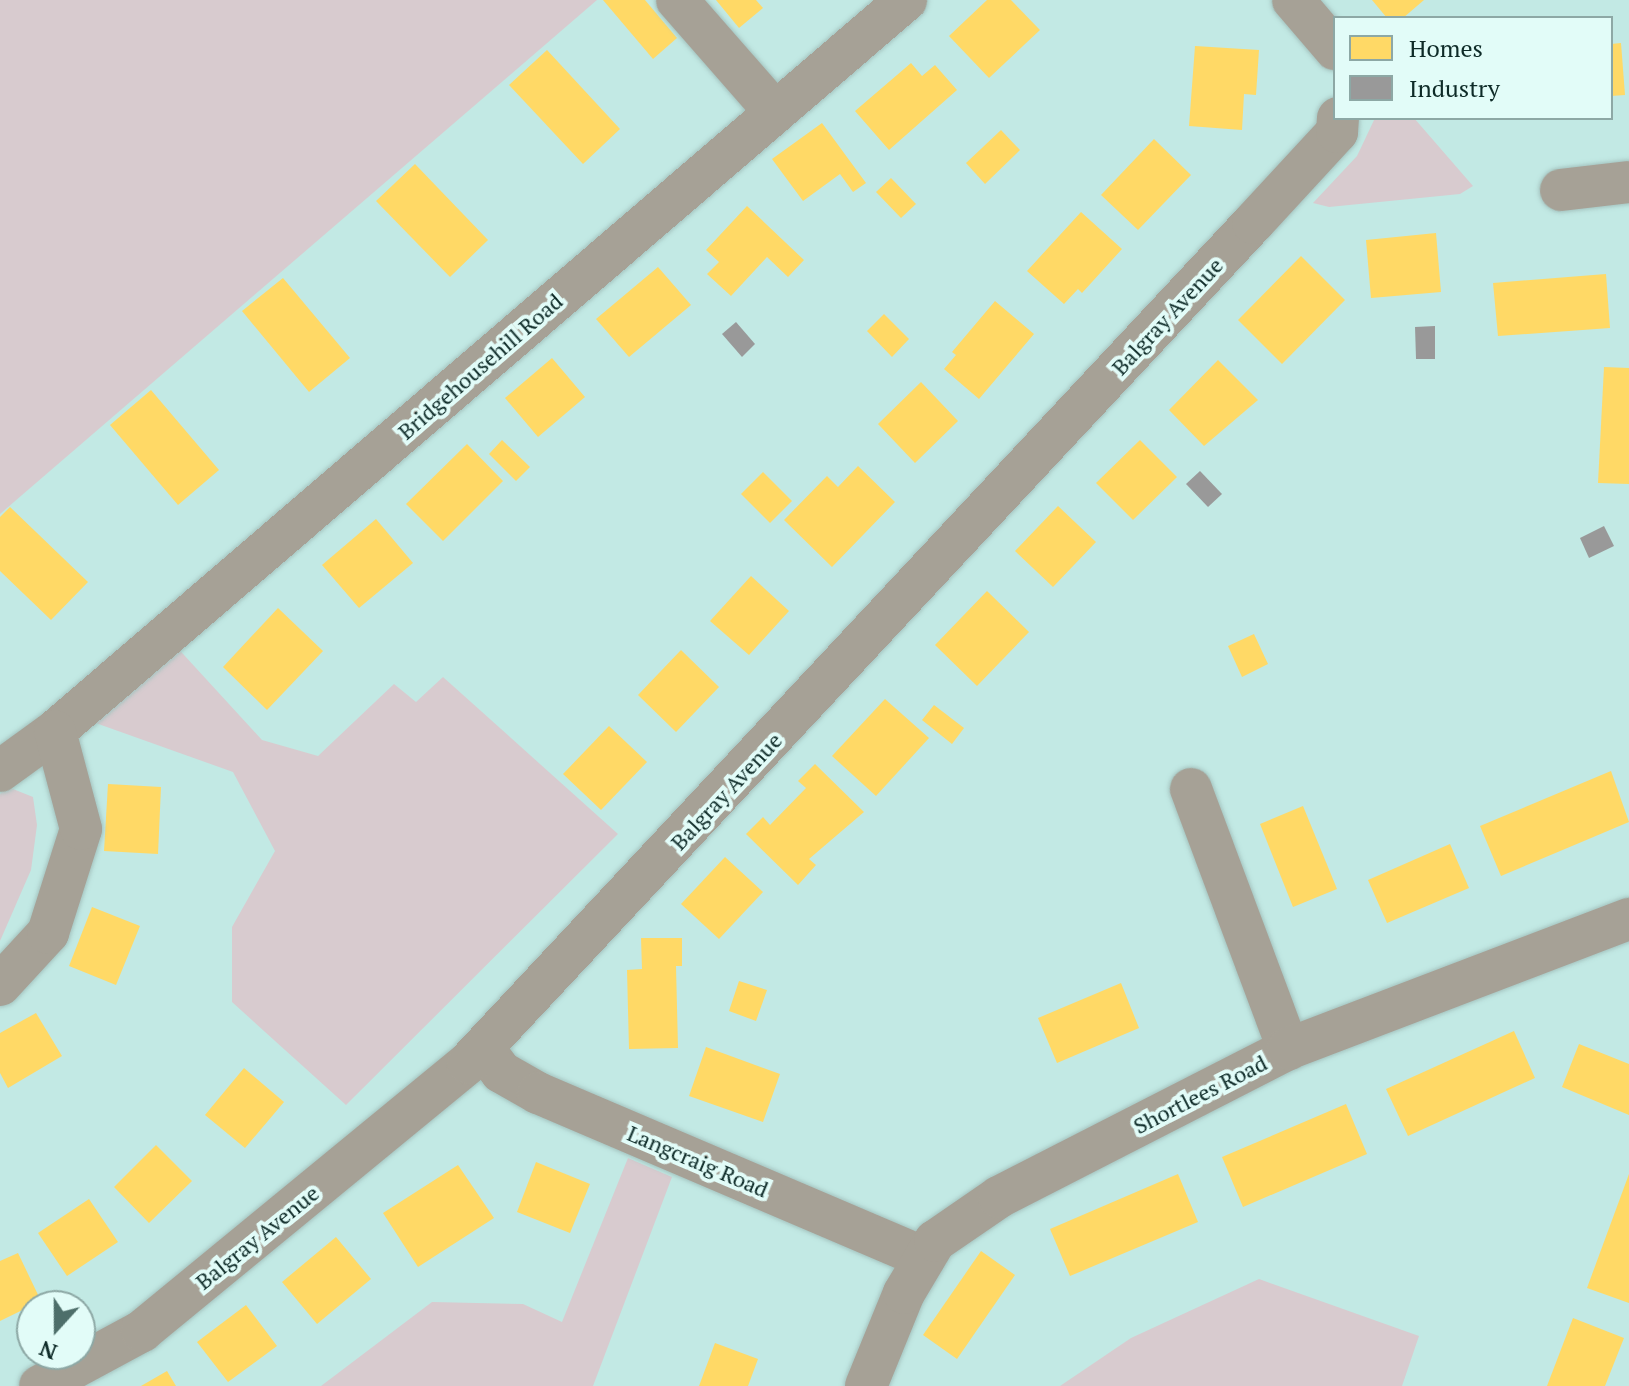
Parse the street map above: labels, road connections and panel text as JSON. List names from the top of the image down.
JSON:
{
  "streets": {
    "street": [
      "Balgray Avenue",
      "Bridgehousehill Road",
      "Shortlees Road",
      "Langcraig Road"
    ]
  },
  "crossings": [
    ["Balgray Avenue", "Langcraig Road"],
    ["Shortlees Road", "Langcraig Road"]
  ],
  "legend": ["Homes", "Industry"],
  "north": "bottom"
}
